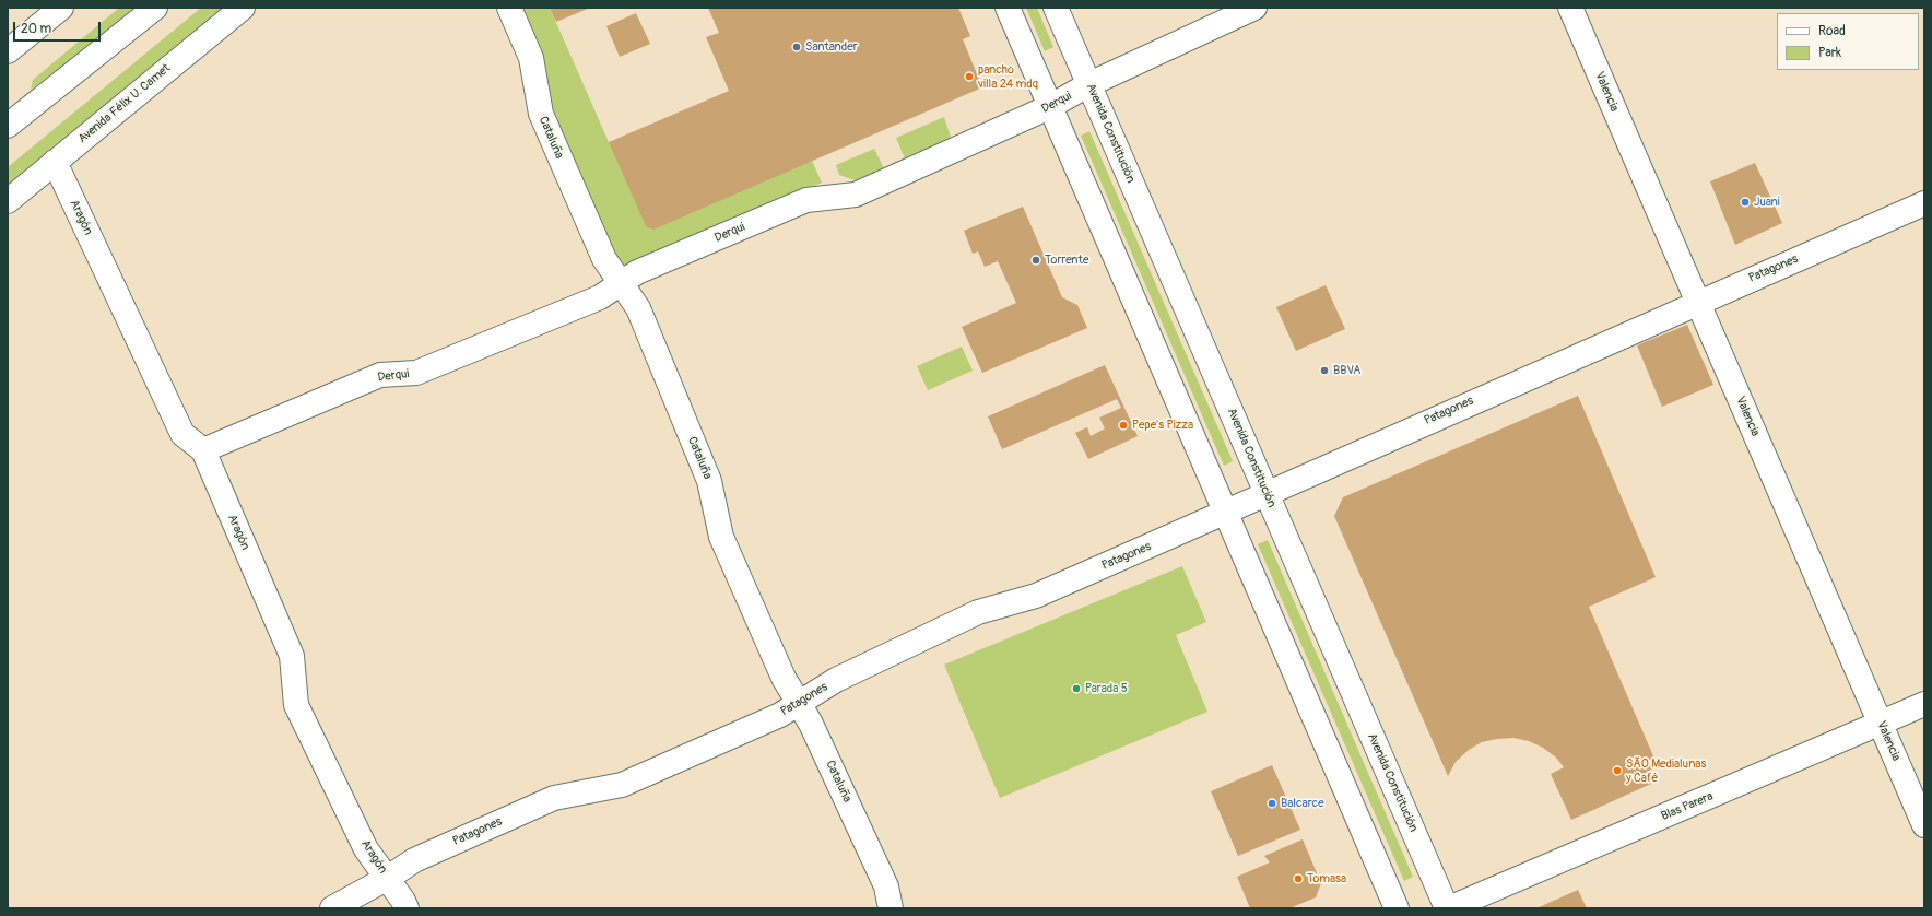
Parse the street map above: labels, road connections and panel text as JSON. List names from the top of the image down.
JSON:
{
  "streets": {
    "street": [
      "Valencia",
      "Derqui",
      "Avenida Félix U. Camet",
      "Avenida Constitución",
      "Cataluña",
      "Aragón",
      "Patagones",
      "Blas Parera"
    ]
  },
  "crossings": [
    ["Valencia", "Patagones"],
    ["Valencia", "Blas Parera"],
    ["Derqui", "Avenida Constitución"],
    ["Derqui", "Cataluña"],
    ["Derqui", "Aragón"],
    ["Avenida Félix U. Camet", "Aragón"],
    ["Avenida Constitución", "Patagones"],
    ["Avenida Constitución", "Blas Parera"],
    ["Cataluña", "Patagones"],
    ["Aragón", "Patagones"]
  ],
  "places": [
    "Santander",
    "pancho villa 24 mdq",
    "Juani",
    "Torrente",
    "BBVA",
    "Pepe's Pizza",
    "Parada 5",
    "SÃO Medialunas y Café",
    "Balcarce",
    "Tomasa"
  ],
  "legend": ["Road", "Park"],
  "scale_bar": "20 m"
}
